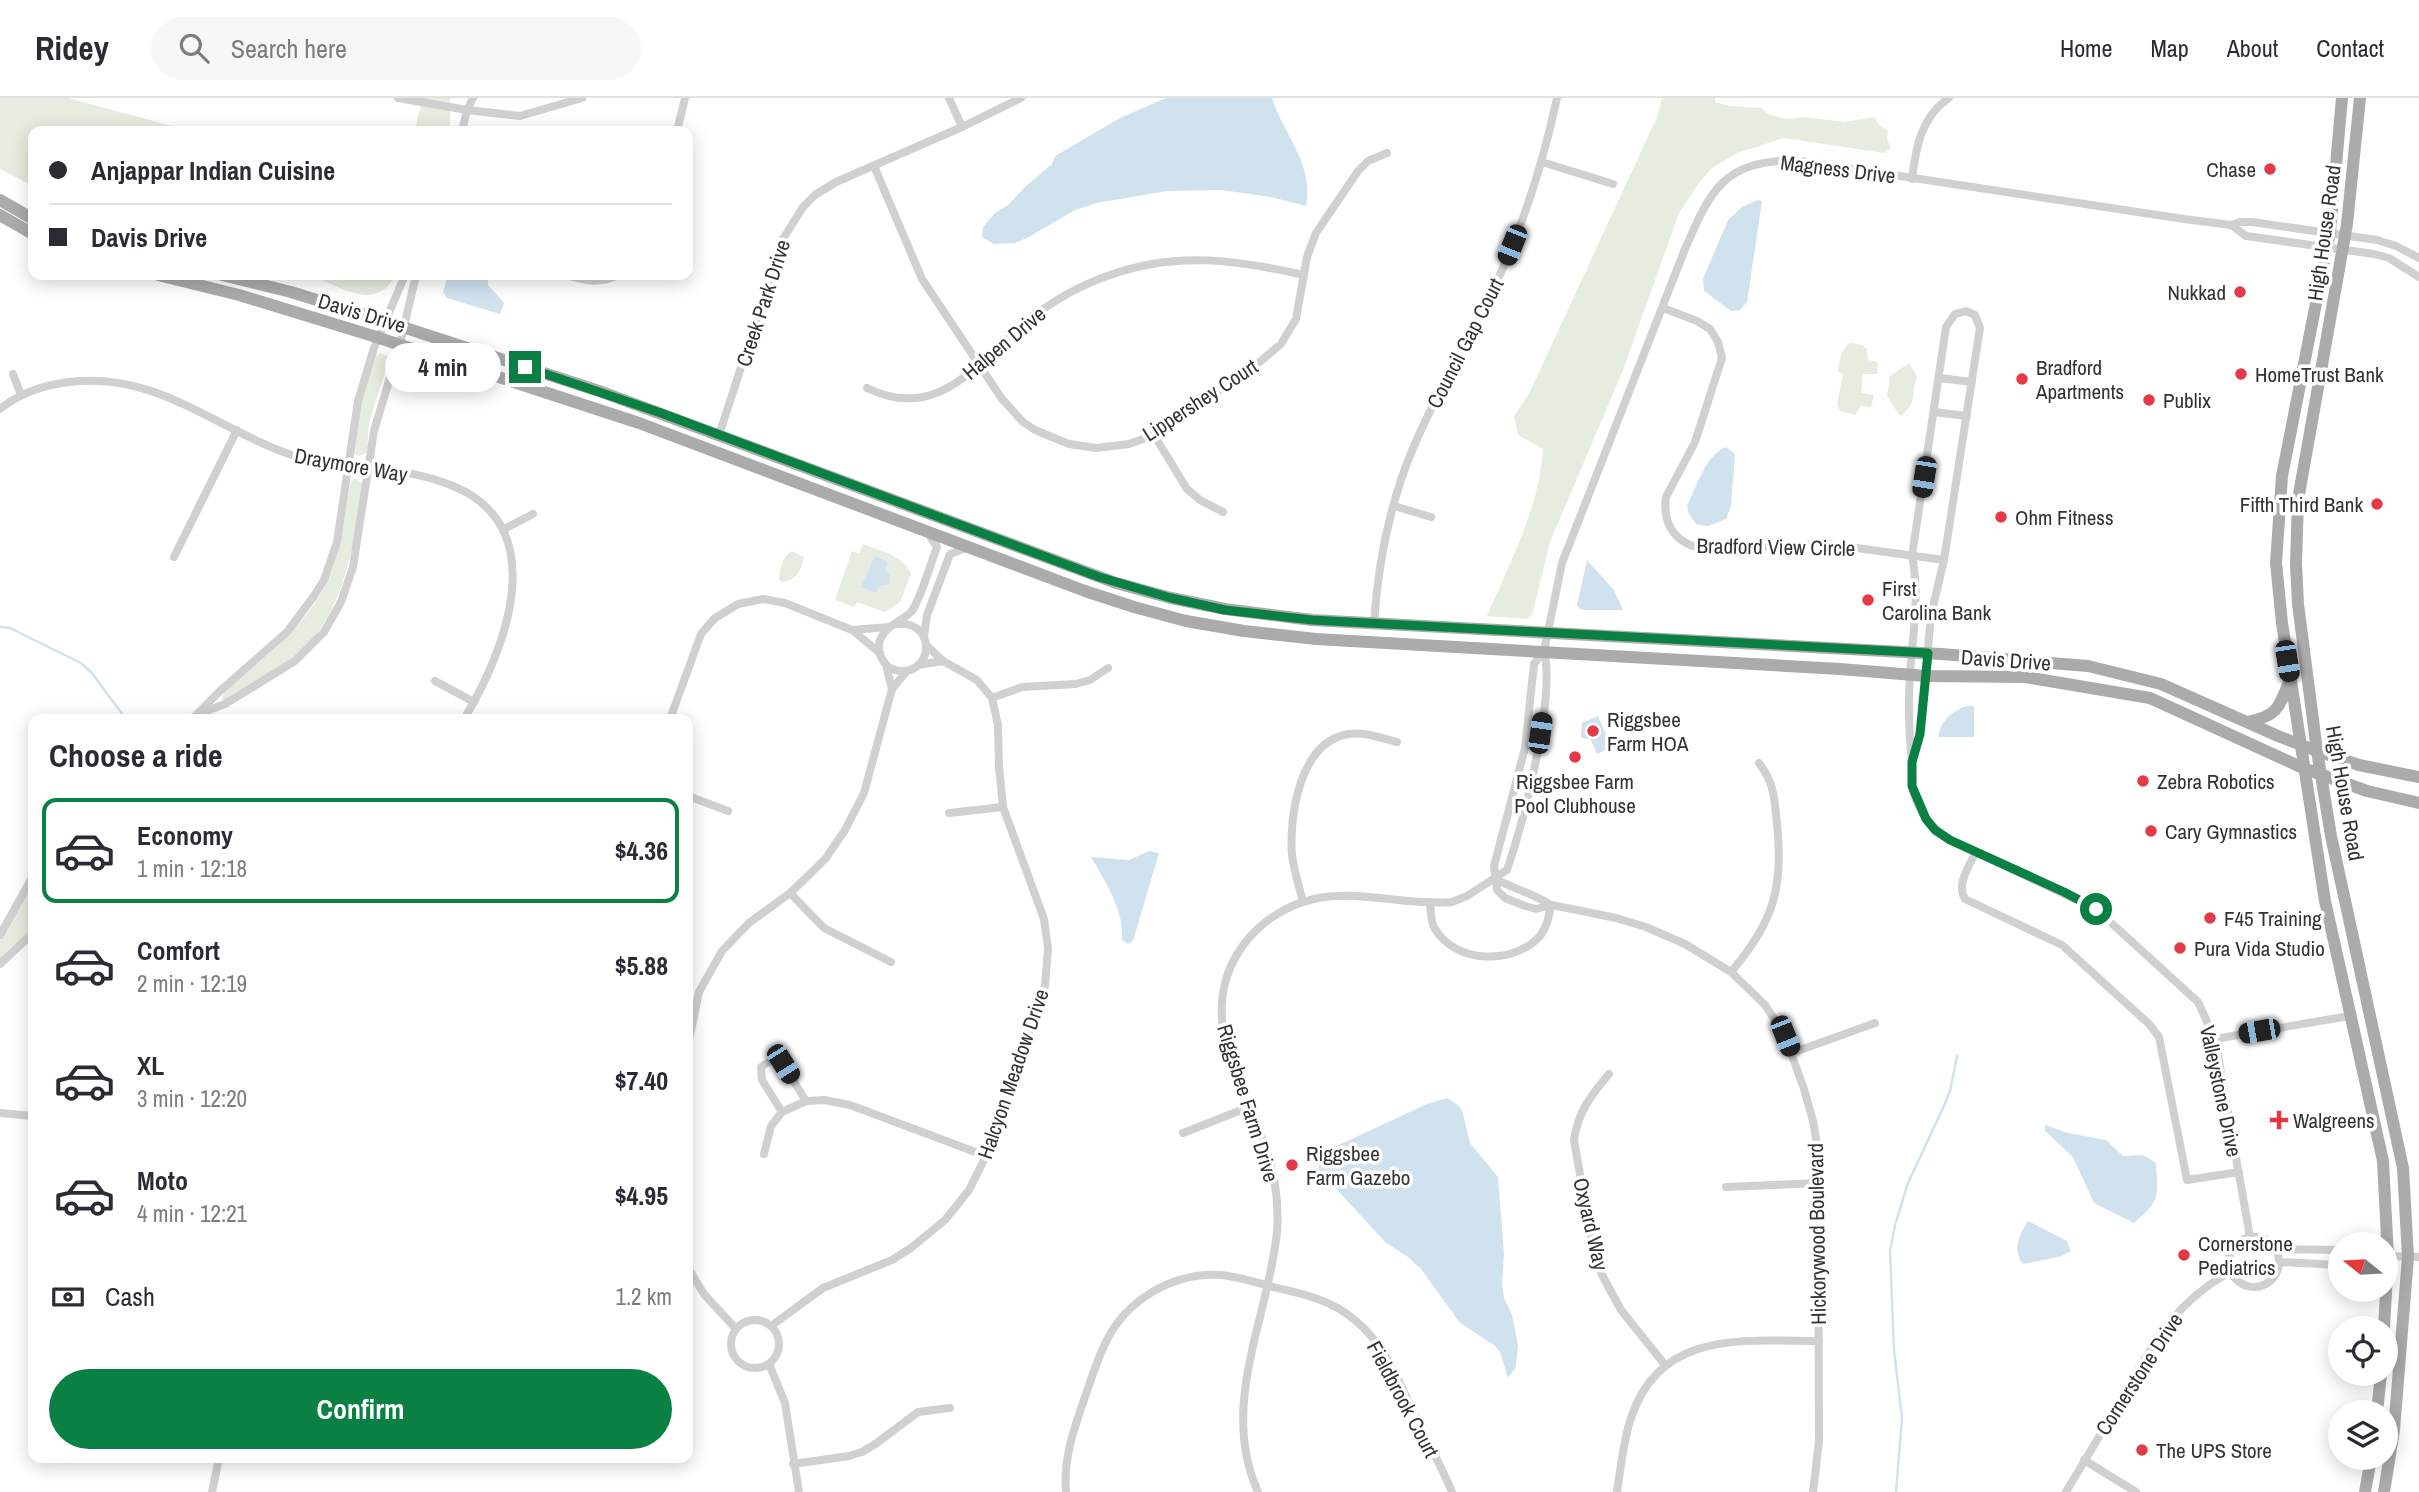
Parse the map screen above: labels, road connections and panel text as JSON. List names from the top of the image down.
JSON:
{
  "streets": {
    "main road": ["High House Road", "Davis Drive"],
    "street": [
      "Magness Drive",
      "Creek Park Drive",
      "Halpen Drive",
      "Council Gap Court",
      "Lippershey Court",
      "Draymore Way",
      "Bradford View Circle",
      "Halcyon Meadow Drive",
      "Valleystone Drive",
      "Riggsbee Farm Drive",
      "Oxyard Way",
      "Hickorywood Boulevard",
      "Cornerstone Drive",
      "Fieldbrook Court"
    ]
  },
  "crossings": [
    ["Magness Drive", "High House Road"],
    ["Magness Drive", "Davis Drive"],
    ["Magness Drive", "Bradford View Circle"],
    ["Magness Drive", "Riggsbee Farm Drive"],
    ["High House Road", "Davis Drive"],
    ["Creek Park Drive", "Davis Drive"],
    ["Creek Park Drive", "Lippershey Court"],
    ["Davis Drive", "Council Gap Court"],
    ["Davis Drive", "Valleystone Drive"],
    ["Davis Drive", "Riggsbee Farm Drive"],
    ["Halpen Drive", "Lippershey Court"],
    ["Bradford View Circle", "Valleystone Drive"],
    ["Valleystone Drive", "Cornerstone Drive"],
    ["Riggsbee Farm Drive", "Hickorywood Boulevard"],
    ["Riggsbee Farm Drive", "Fieldbrook Court"]
  ],
  "places": {
    "other": [
      "Chase",
      "Nukkad",
      "HomeTrust Bank",
      "Bradford Apartments",
      "Publix",
      "Fifth Third Bank",
      "Ohm Fitness",
      "First Carolina Bank",
      "Riggsbee Farm HOA",
      "Riggsbee Farm Pool Clubhouse",
      "Zebra Robotics",
      "Cary Gymnastics",
      "F45 Training",
      "Pura Vida Studio",
      "Riggsbee Farm Gazebo",
      "Cornerstone Pediatrics",
      "The UPS Store"
    ],
    "health": ["Walgreens"]
  },
  "north": "left",
  "page": {
    "header": "Ridey",
    "search": "Search here",
    "nav": [
      "Home",
      "Map",
      "About",
      "Contact"
    ],
    "banner": ["Anjappar Indian Cuisine", "Davis Drive"],
    "bubble": "4 min",
    "heading": "Choose a ride",
    "list": [
      {
        "name": "Economy",
        "note": "1 min · 12:18",
        "value": "$4.36"
      },
      {
        "name": "Comfort",
        "note": "2 min · 12:19",
        "value": "$5.88"
      },
      {
        "name": "XL",
        "note": "3 min · 12:20",
        "value": "$7.40"
      },
      {
        "name": "Moto",
        "note": "4 min · 12:21",
        "value": "$4.95"
      }
    ],
    "pay": ["Cash", "1.2 km"],
    "buttons": "Confirm"
  }
}
